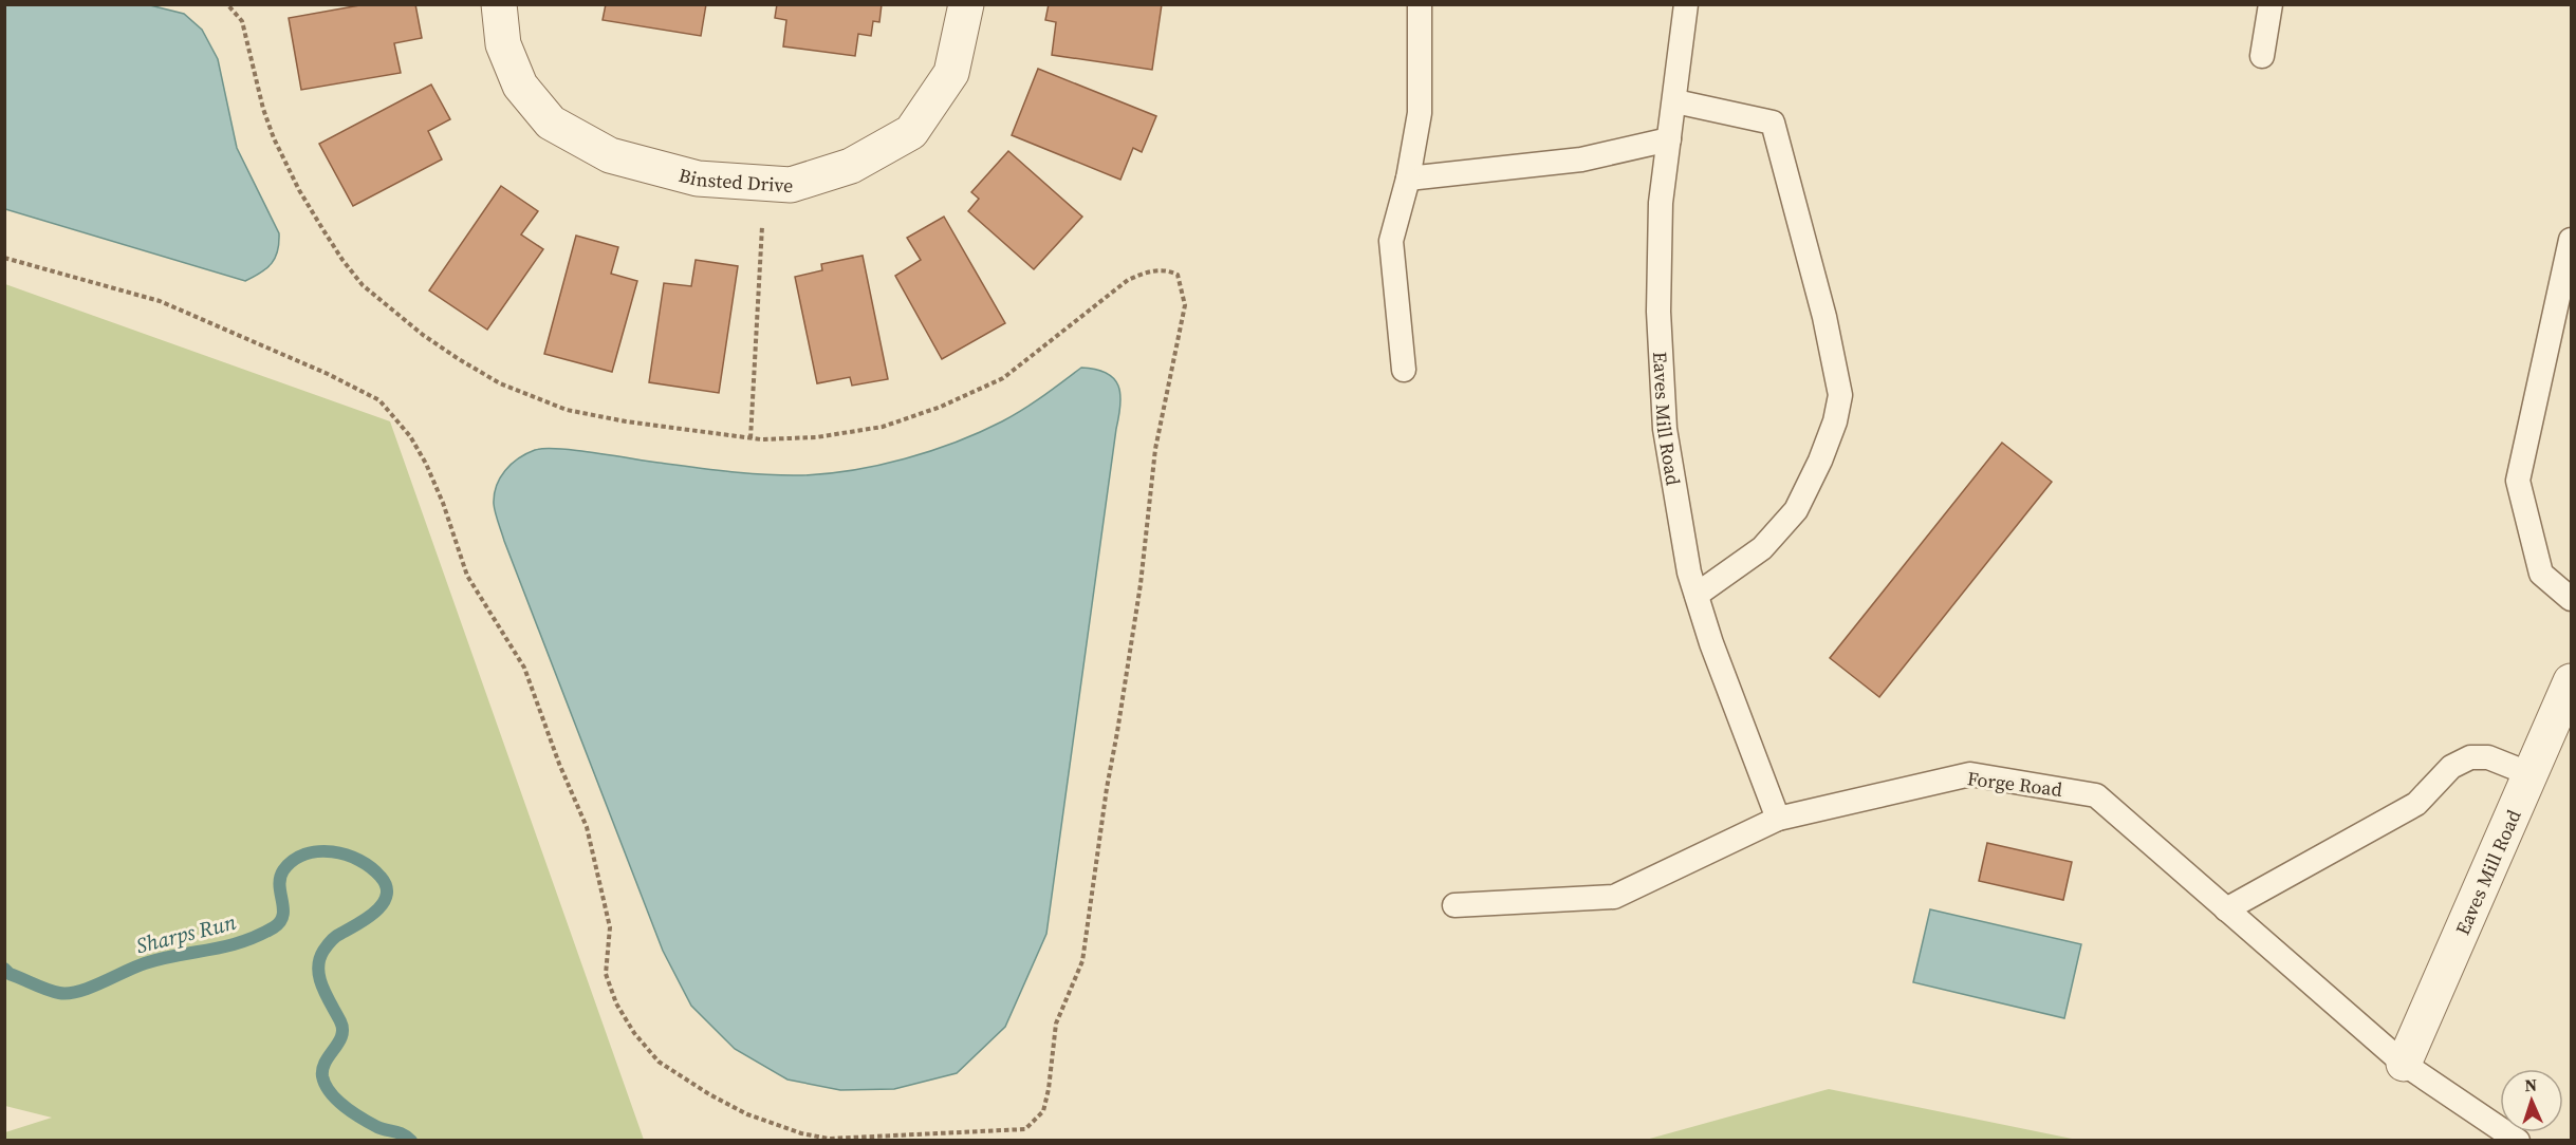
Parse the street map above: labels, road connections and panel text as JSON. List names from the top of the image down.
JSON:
{
  "streets": {
    "street": ["Binsted Drive", "Eaves Mill Road"],
    "lane": ["Forge Road"]
  },
  "crossings": [
    ["Eaves Mill Road", "Forge Road"]
  ],
  "water": ["Sharps Run"],
  "north": "top"
}
